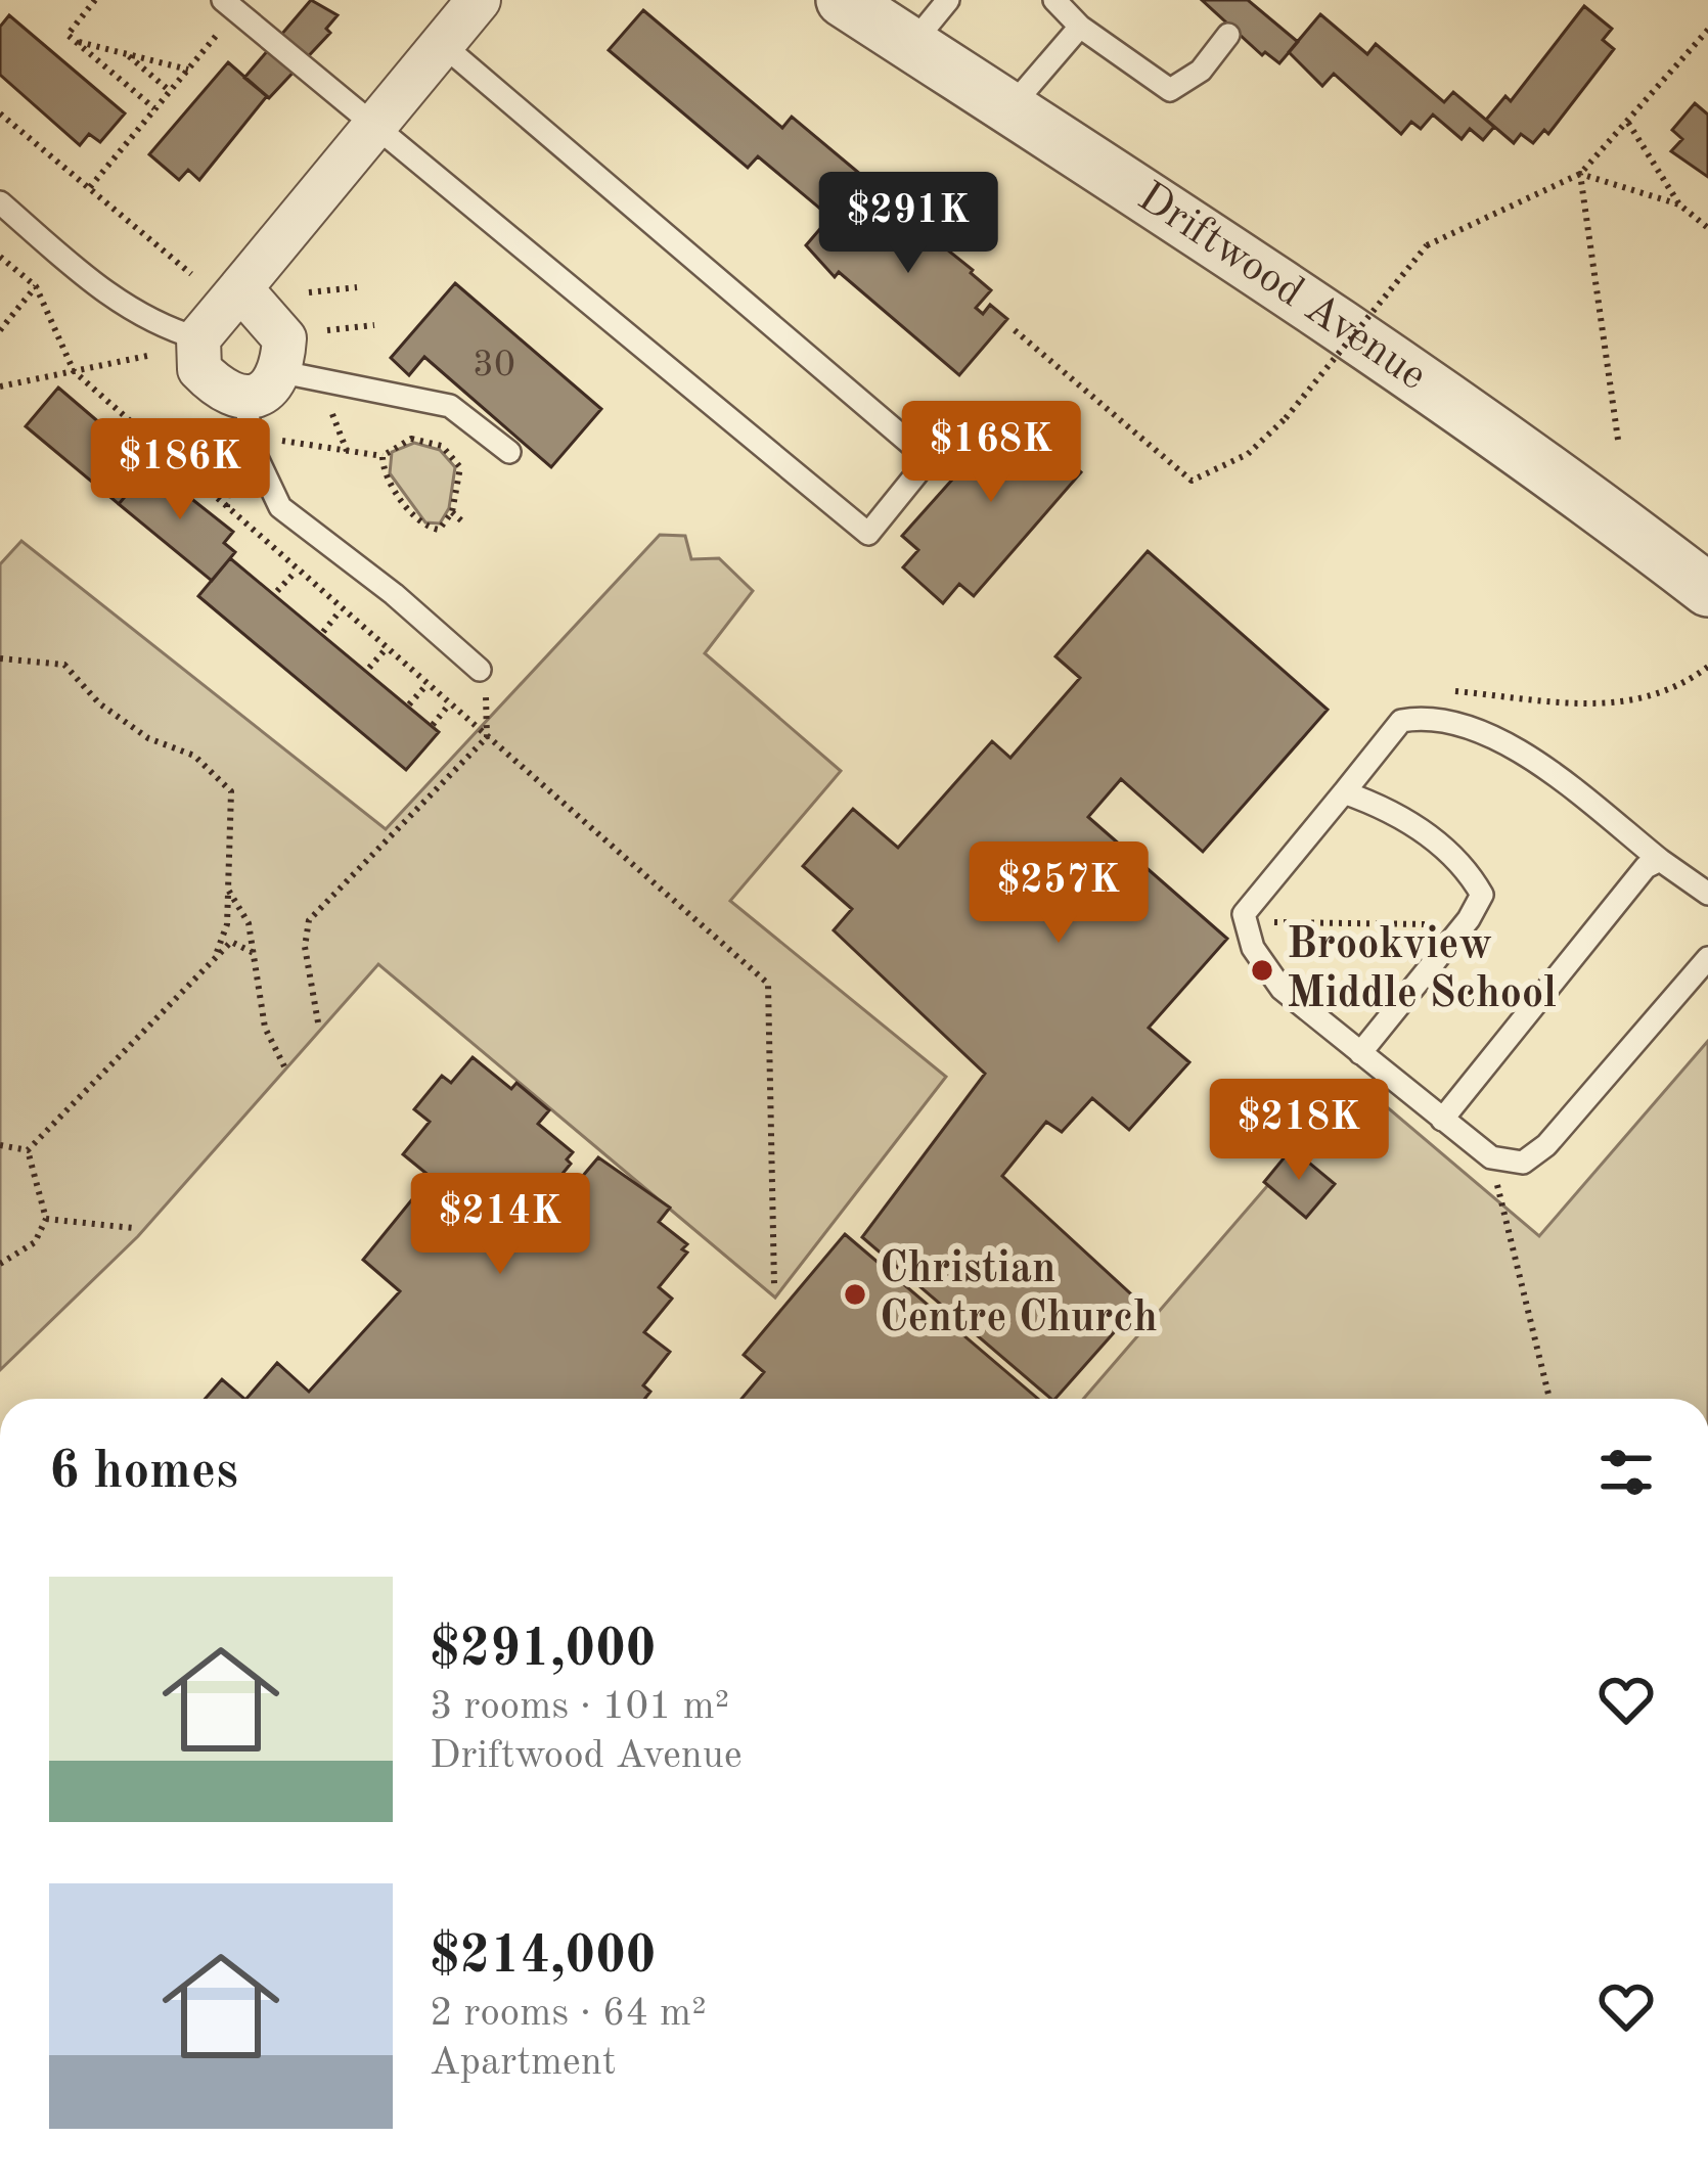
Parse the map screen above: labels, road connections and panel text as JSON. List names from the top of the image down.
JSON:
{
  "streets": {
    "street": ["Driftwood Avenue"]
  },
  "places": ["Brookview Middle School", "Christian Centre Church"],
  "house_numbers": ["30"],
  "page": {
    "price": [
      "$291K",
      "$168K",
      "$186K",
      "$257K",
      "$218K",
      "$214K"
    ],
    "heading": "6 homes",
    "list": [
      {
        "name": "$291,000",
        "note": "3 rooms · 101 m² · Driftwood Avenue"
      },
      {
        "name": "$214,000",
        "note": "2 rooms · 64 m² · Apartment"
      }
    ]
  }
}
